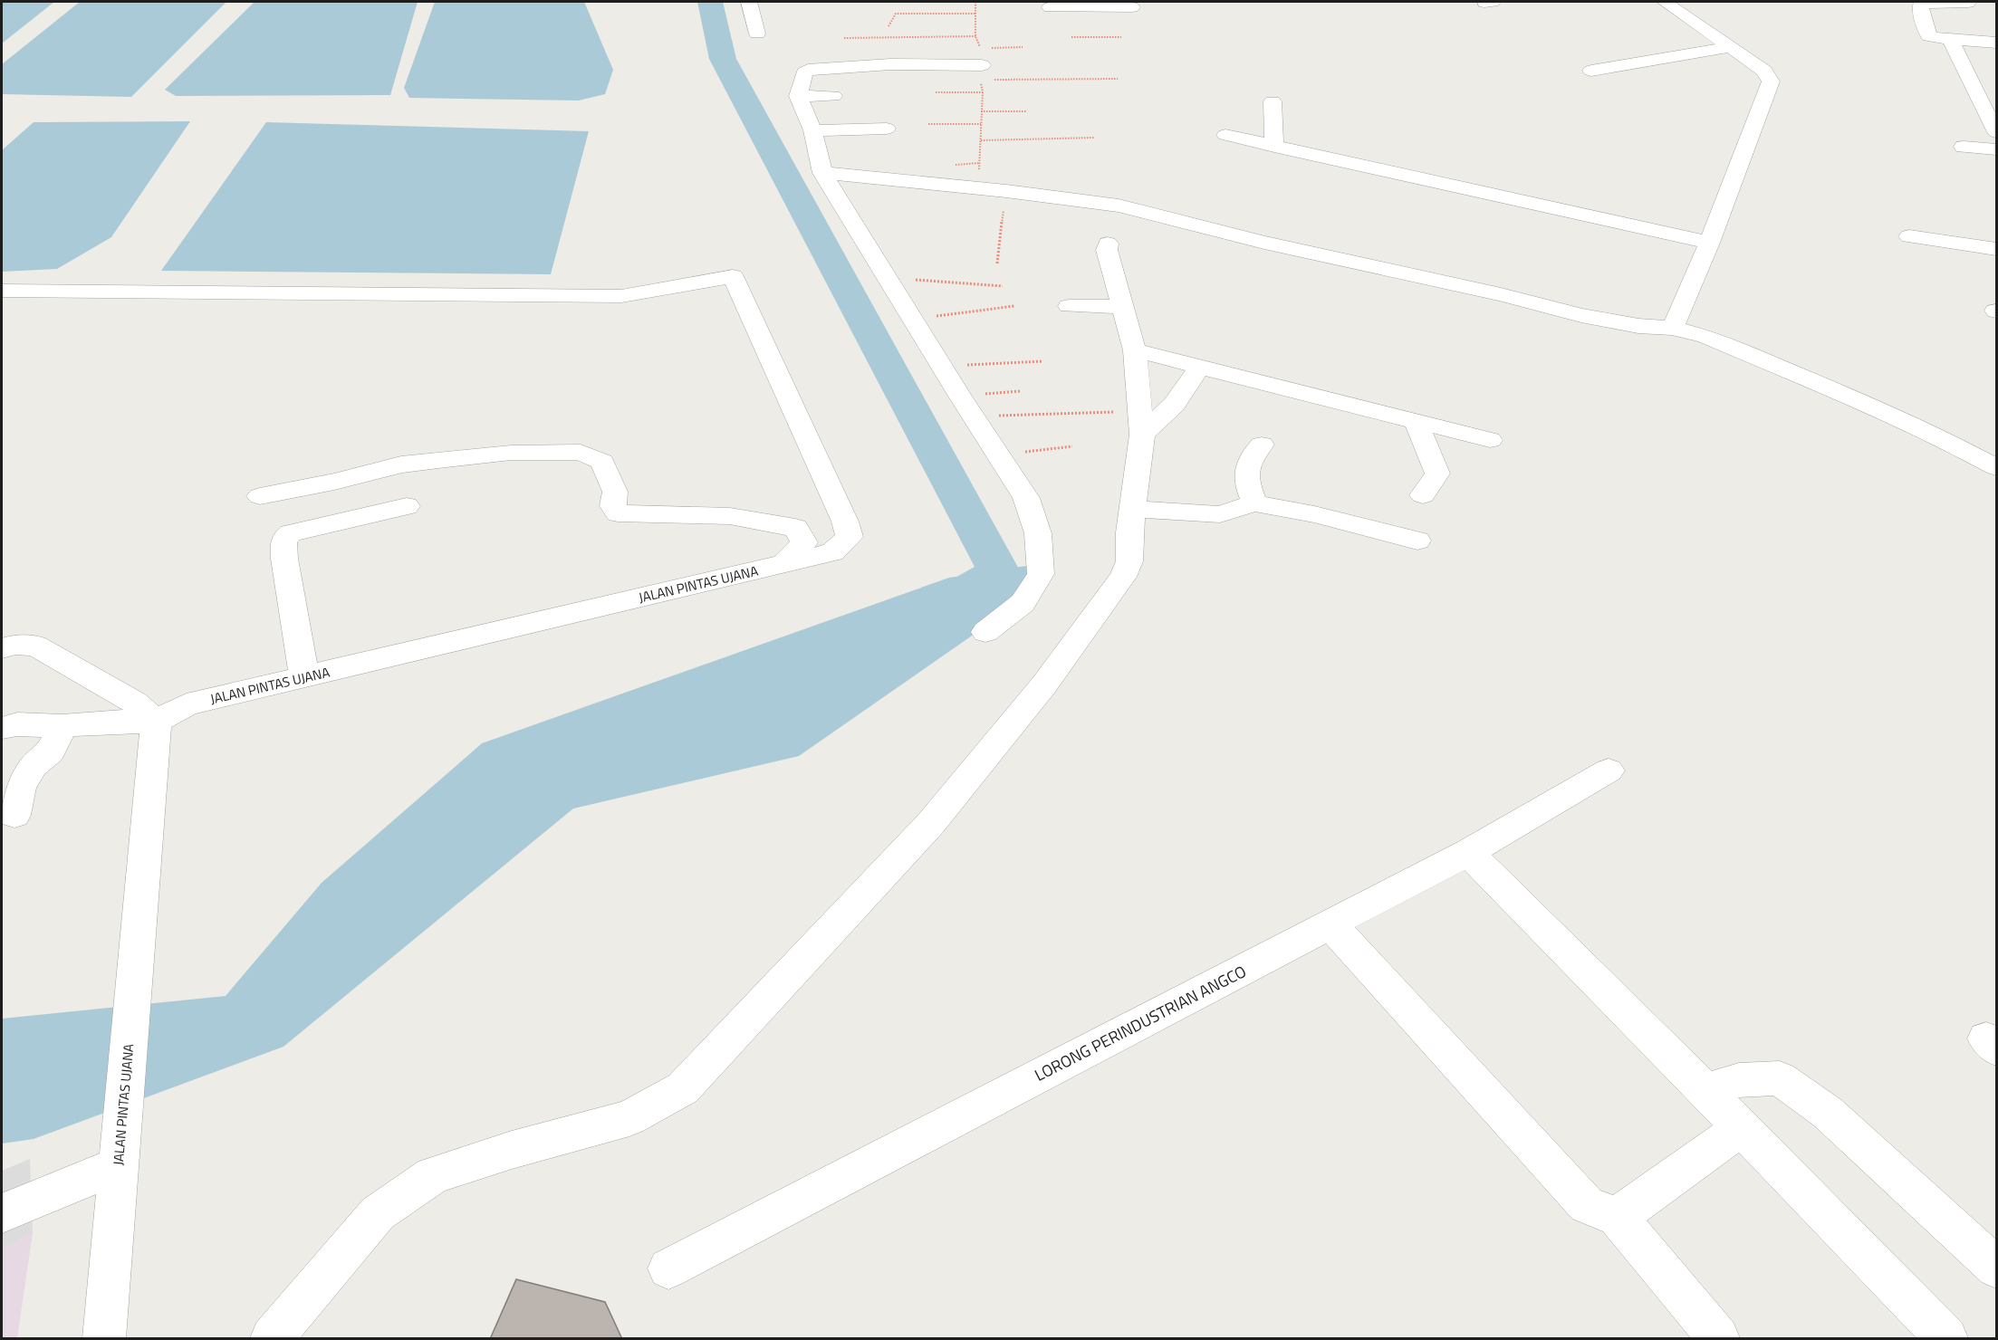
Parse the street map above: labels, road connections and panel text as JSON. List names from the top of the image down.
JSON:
{
  "streets": {
    "street": ["JALAN PINTAS UJANA", "LORONG PERINDUSTRIAN ANGCO"]
  }
}
